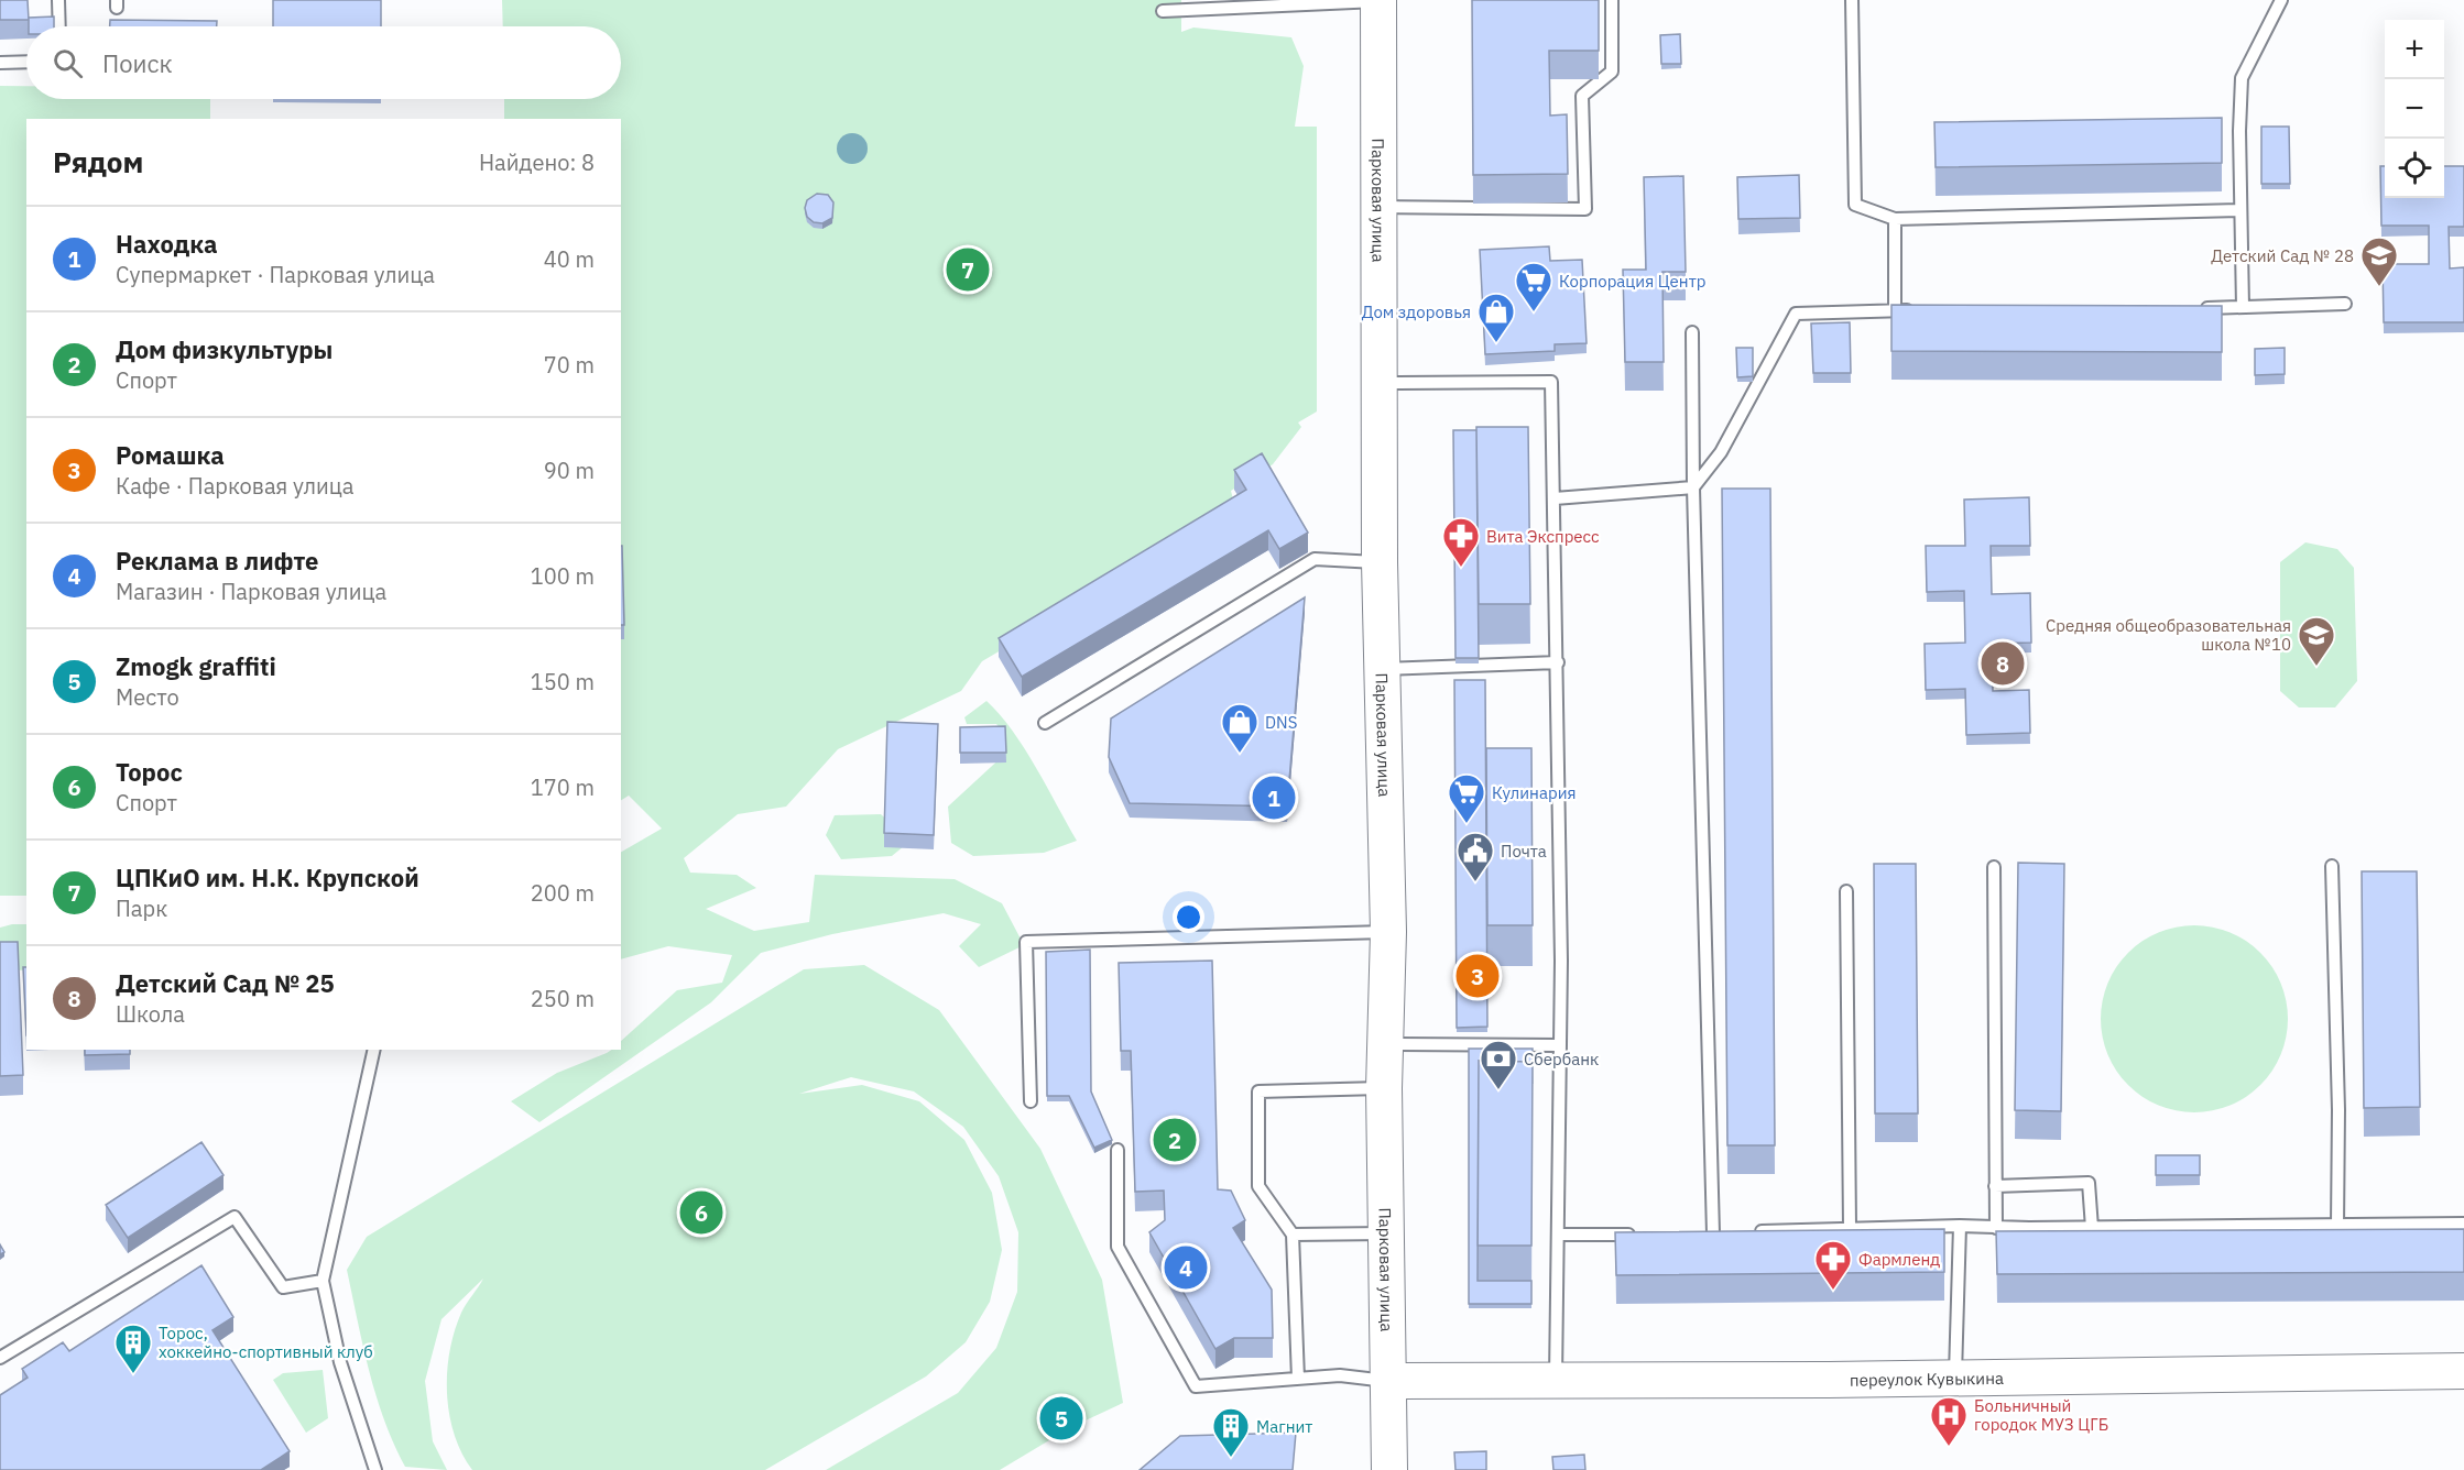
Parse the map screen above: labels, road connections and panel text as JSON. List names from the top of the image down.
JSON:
{
  "streets": {
    "main road": ["Парковая улица", "переулок Кувыкина"]
  },
  "crossings": [
    ["Парковая улица", "переулок Кувыкина"]
  ],
  "places": {
    "school or university": ["Детский Сад № 28", "Средняя общеобразовательная школа №10"],
    "supermarket": ["Корпорация Центр", "Кулинария"],
    "shop": ["Дом здоровья", "DNS"],
    "pharmacy": ["Вита Экспресс", "Фармленд"],
    "public building": ["Почта"],
    "bank": ["Сбербанк"],
    "building": ["Торос, хоккейно-спортивный клуб", "Магнит"],
    "hospital": ["Больничный городок МУЗ ЦГБ"]
  },
  "page": {
    "map_buttons": ["+", "−"],
    "search": "Поиск",
    "heading": ["Рядом", "Найдено: 8"],
    "list": [
      {
        "mark": "1",
        "name": "Находка",
        "note": "Супермаркет · Парковая улица",
        "value": "40 m"
      },
      {
        "mark": "2",
        "name": "Дом физкультуры",
        "note": "Спорт",
        "value": "70 m"
      },
      {
        "mark": "3",
        "name": "Ромашка",
        "note": "Кафе · Парковая улица",
        "value": "90 m"
      },
      {
        "mark": "4",
        "name": "Реклама в лифте",
        "note": "Магазин · Парковая улица",
        "value": "100 m"
      },
      {
        "mark": "5",
        "name": "Zmogk graffiti",
        "note": "Место",
        "value": "150 m"
      },
      {
        "mark": "6",
        "name": "Торос",
        "note": "Спорт",
        "value": "170 m"
      },
      {
        "mark": "7",
        "name": "ЦПКиО им. Н.К. Крупской",
        "note": "Парк",
        "value": "200 m"
      },
      {
        "mark": "8",
        "name": "Детский Сад № 25",
        "note": "Школа",
        "value": "250 m"
      }
    ],
    "pins": [
      "7",
      "8",
      "1",
      "3",
      "2",
      "6",
      "4",
      "5"
    ]
  }
}
